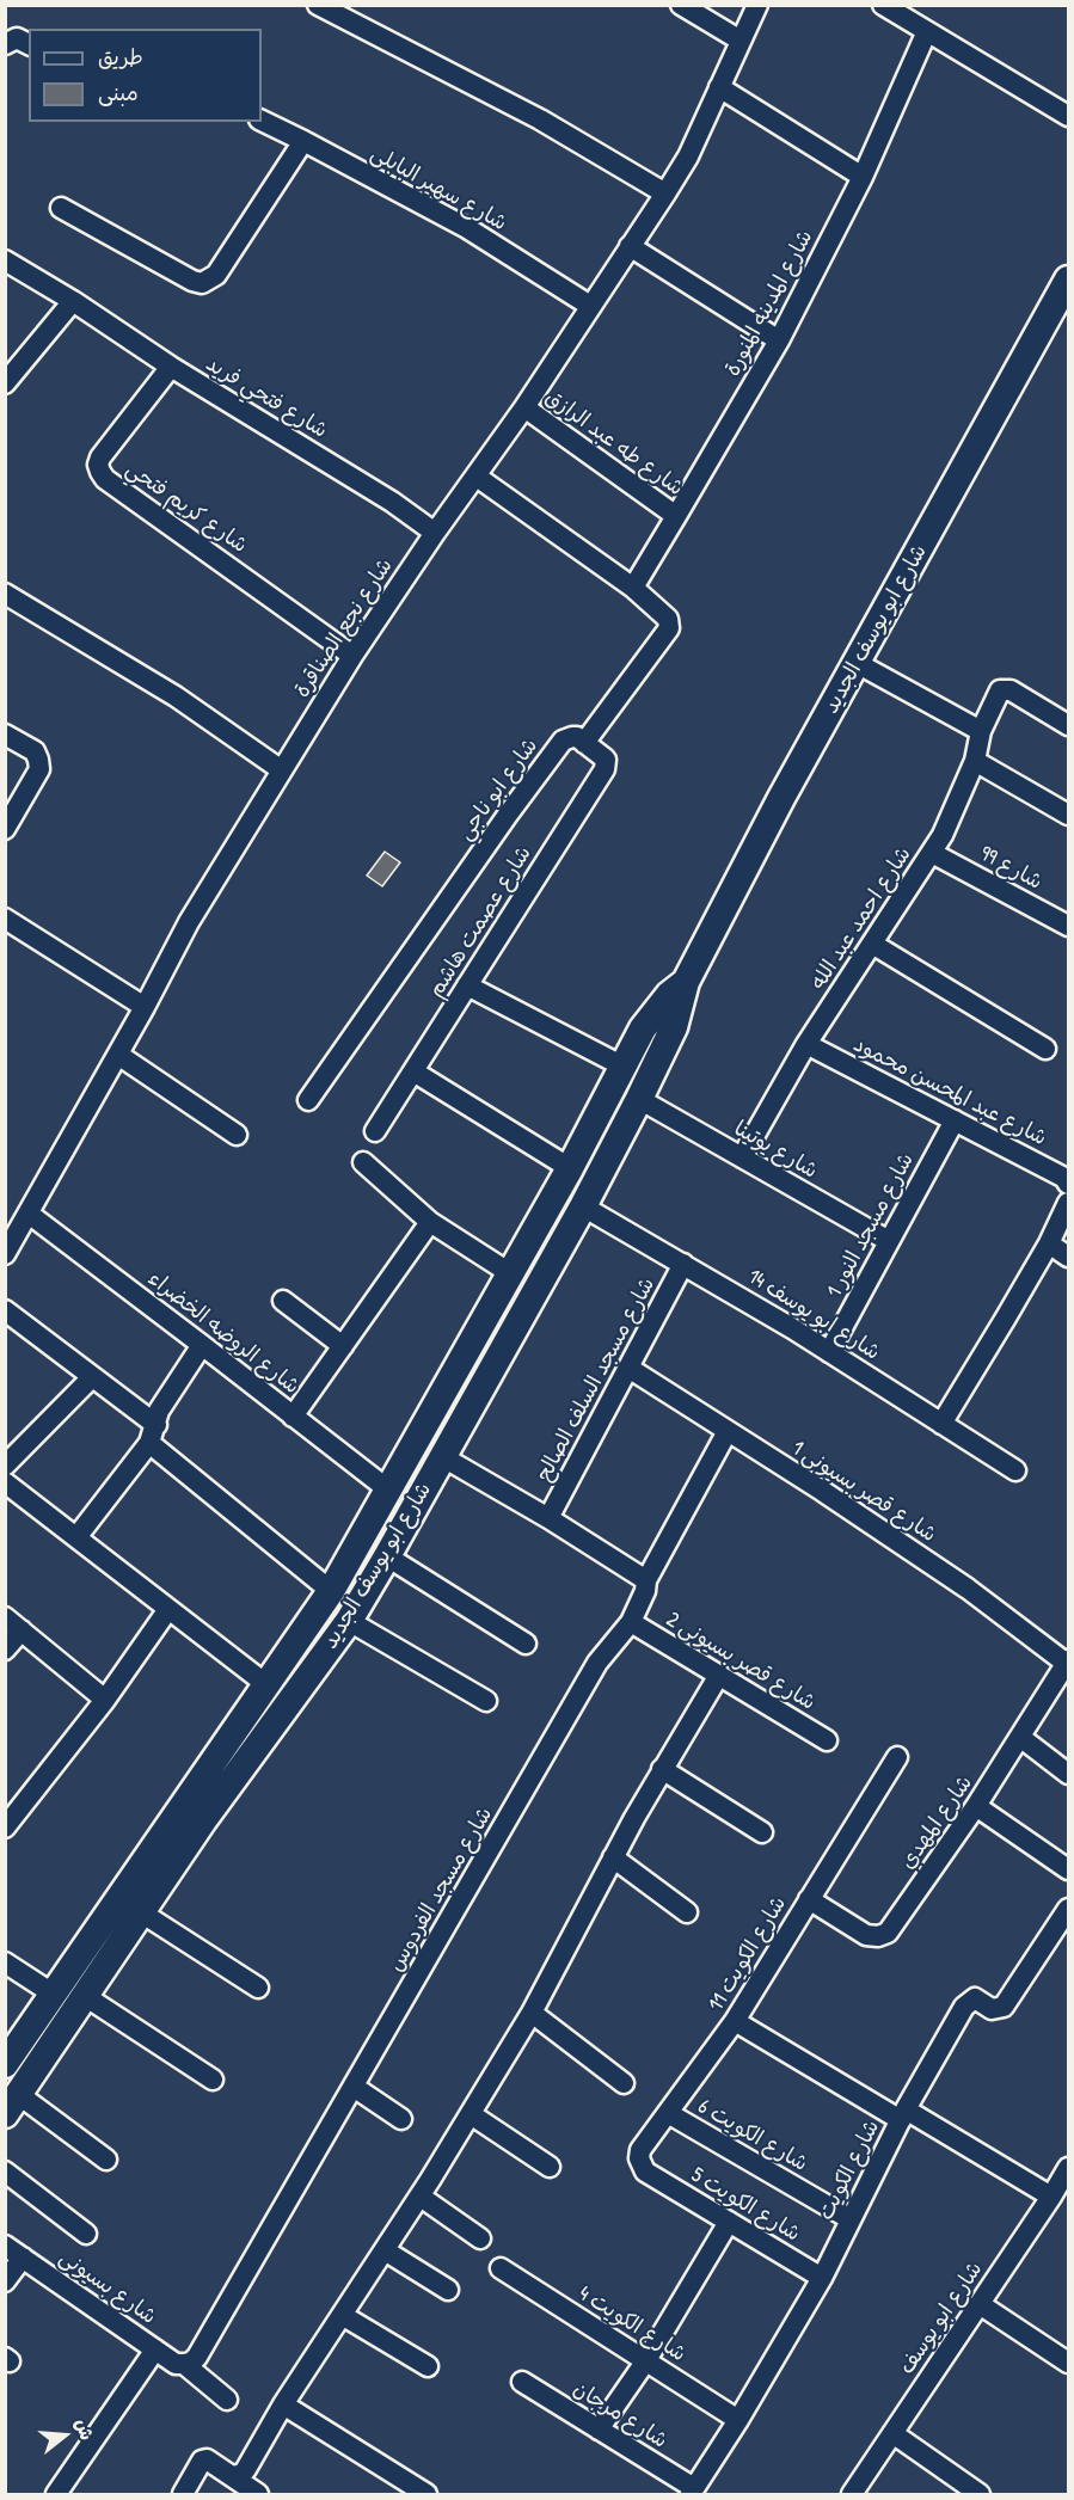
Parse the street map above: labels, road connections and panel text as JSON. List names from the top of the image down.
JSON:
{
  "streets": {
    "street": [
      "شارع سهير البابلى",
      "شارع المدينه المنورة",
      "شارع فتحي فريد",
      "شارع طه عبد الرازق",
      "شارع كريم فتحي",
      "شارع نجع الصناقرة",
      "شارع ابو يوسف الجديد",
      "شارع ابو ناجي",
      "شارع 99",
      "شارع احمد عبد الله",
      "شارع عصمت هاشم",
      "شارع عبد المحسن محمود",
      "شارع يوتينا",
      "شارع مسجد النور 1",
      "شارع ابو يوسف 14",
      "شارع الروضه الخضراء",
      "شارع مسجد السلف الصالح",
      "شارع قصر بسيونى 1",
      "شارع قصر بسيونى 2",
      "شارع المهدي",
      "شارع مسجد الفردوس",
      "شارع الكويت 11",
      "شارع الكويت 6",
      "شارع الكويت",
      "شارع الكويت 5",
      "شارع بسيونى",
      "شارع ابو يوسف",
      "شارع الكويت 4",
      "شارع مرجان"
    ]
  },
  "crossings": [
    ["شارع سهير البابلى", "شارع نجع الصناقرة"],
    ["شارع المدينه المنورة", "شارع طه عبد الرازق"],
    ["شارع فتحي فريد", "شارع كريم فتحي"],
    ["شارع فتحي فريد", "شارع نجع الصناقرة"],
    ["شارع طه عبد الرازق", "شارع نجع الصناقرة"],
    ["شارع كريم فتحي", "شارع نجع الصناقرة"],
    ["شارع نجع الصناقرة", "شارع الروضه الخضراء"],
    ["شارع ابو يوسف الجديد", "شارع يوتينا"],
    ["شارع ابو يوسف الجديد", "شارع ابو يوسف 14"],
    ["شارع ابو يوسف الجديد", "شارع الروضه الخضراء"],
    ["شارع ابو ناجي", "شارع عصمت هاشم"],
    ["شارع 99", "شارع احمد عبد الله"],
    ["شارع احمد عبد الله", "شارع عبد المحسن محمود"],
    ["شارع احمد عبد الله", "شارع يوتينا"],
    ["شارع عبد المحسن محمود", "شارع مسجد النور 1"],
    ["شارع يوتينا", "شارع مسجد النور 1"],
    ["شارع مسجد النور 1", "شارع ابو يوسف 14"],
    ["شارع ابو يوسف 14", "شارع مسجد السلف الصالح"],
    ["شارع مسجد السلف الصالح", "شارع قصر بسيونى 1"],
    ["شارع قصر بسيونى 1", "شارع المهدي"],
    ["شارع قصر بسيونى 1", "شارع مسجد الفردوس"],
    ["شارع قصر بسيونى 2", "شارع مسجد الفردوس"],
    ["شارع المهدي", "شارع الكويت 11"],
    ["شارع مسجد الفردوس", "شارع بسيونى"],
    ["شارع الكويت 11", "شارع الكويت 6"],
    ["شارع الكويت 11", "شارع الكويت 5"],
    ["شارع الكويت 6", "شارع الكويت"],
    ["شارع الكويت", "شارع الكويت 5"],
    ["شارع الكويت", "شارع الكويت 4"],
    ["شارع الكويت", "شارع مرجان"]
  ],
  "legend": ["طريق", "مبنى"],
  "north": "right"
}
